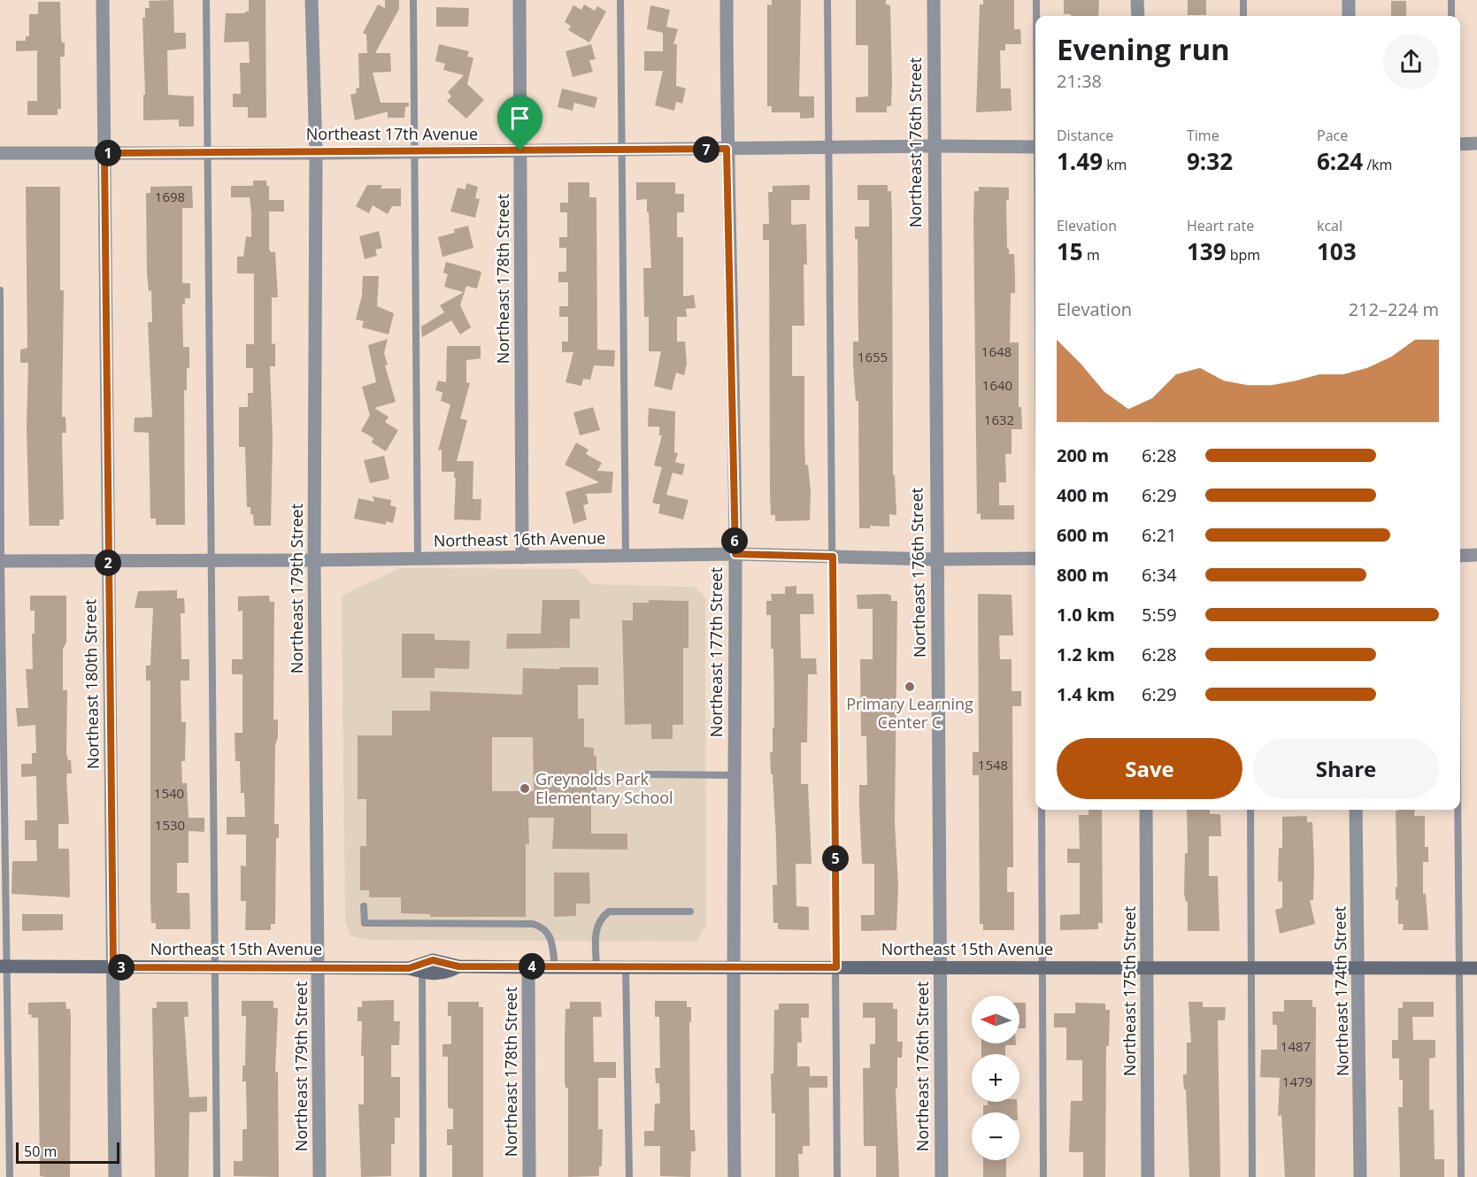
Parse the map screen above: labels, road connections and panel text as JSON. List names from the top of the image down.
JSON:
{
  "streets": {
    "street": [
      "Northeast 17th Avenue",
      "Northeast 176th Street",
      "Northeast 178th Street",
      "Northeast 16th Avenue",
      "Northeast 179th Street",
      "Northeast 177th Street",
      "Northeast 180th Street",
      "Northeast 15th Avenue",
      "Northeast 175th Street",
      "Northeast 174th Street"
    ]
  },
  "crossings": [
    ["Northeast 17th Avenue", "Northeast 176th Street"],
    ["Northeast 17th Avenue", "Northeast 178th Street"],
    ["Northeast 17th Avenue", "Northeast 179th Street"],
    ["Northeast 17th Avenue", "Northeast 177th Street"],
    ["Northeast 17th Avenue", "Northeast 180th Street"],
    ["Northeast 176th Street", "Northeast 16th Avenue"],
    ["Northeast 176th Street", "Northeast 15th Avenue"],
    ["Northeast 178th Street", "Northeast 16th Avenue"],
    ["Northeast 178th Street", "Northeast 15th Avenue"],
    ["Northeast 16th Avenue", "Northeast 179th Street"],
    ["Northeast 16th Avenue", "Northeast 177th Street"],
    ["Northeast 16th Avenue", "Northeast 180th Street"],
    ["Northeast 179th Street", "Northeast 15th Avenue"],
    ["Northeast 177th Street", "Northeast 15th Avenue"],
    ["Northeast 180th Street", "Northeast 15th Avenue"],
    ["Northeast 15th Avenue", "Northeast 175th Street"],
    ["Northeast 15th Avenue", "Northeast 174th Street"]
  ],
  "places": ["Primary Learning Center C", "Greynolds Park Elementary School"],
  "house_numbers": [
    "1698",
    "1648",
    "1655",
    "1640",
    "1632",
    "1548",
    "1540",
    "1530",
    "1487",
    "1479"
  ],
  "scale_bar": "50 m",
  "north": "left",
  "page": {
    "heading": ["Evening run", "21:38"],
    "stats": [
      ["Distance", "1.49 km"],
      ["Time", "9:32"],
      ["Pace", "6:24 /km"],
      ["Elevation", "15 m"],
      ["Heart rate", "139 bpm"],
      ["kcal", "103"]
    ],
    "pins": [
      "7",
      "1",
      "6",
      "2",
      "5",
      "4",
      "3"
    ],
    "chart": ["Elevation", "212–224 m"],
    "list": [
      {
        "name": "200 m",
        "note": "6:28"
      },
      {
        "name": "400 m",
        "note": "6:29"
      },
      {
        "name": "600 m",
        "note": "6:21"
      },
      {
        "name": "800 m",
        "note": "6:34"
      },
      {
        "name": "1.0 km",
        "note": "5:59"
      },
      {
        "name": "1.2 km",
        "note": "6:28"
      },
      {
        "name": "1.4 km",
        "note": "6:29"
      }
    ],
    "buttons": ["Save", "Share"],
    "map_buttons": ["+", "−"],
    "scale": "50 m"
  }
}
